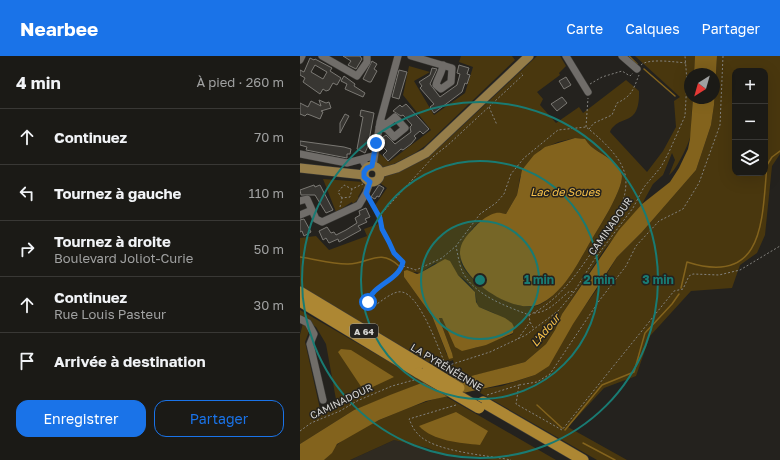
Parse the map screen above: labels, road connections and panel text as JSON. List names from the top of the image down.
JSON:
{
  "streets": {
    "highway": ["A 64", "LA PYRÉNÉENNE"],
    "path": ["CAMINADOUR"]
  },
  "crossings": [
    ["CAMINADOUR", "LA PYRÉNÉENNE"]
  ],
  "water": ["Lac de Soues", "L'Adour"],
  "north": "bottom left",
  "page": {
    "header": "Nearbee",
    "nav": ["Carte", "Calques", "Partager"],
    "heading": ["4 min", "À pied · 260 m"],
    "map_buttons": ["+", "−"],
    "list": [
      ["Continuez", "70 m"],
      ["Tournez à gauche", "110 m"],
      ["Tournez à droite", "Boulevard Joliot-Curie", "50 m"],
      ["Continuez", "Rue Louis Pasteur", "30 m"],
      "Arrivée à destination"
    ],
    "buttons": ["Enregistrer", "Partager"]
  },
  "rings": ["1 min", "2 min", "3 min"]
}
